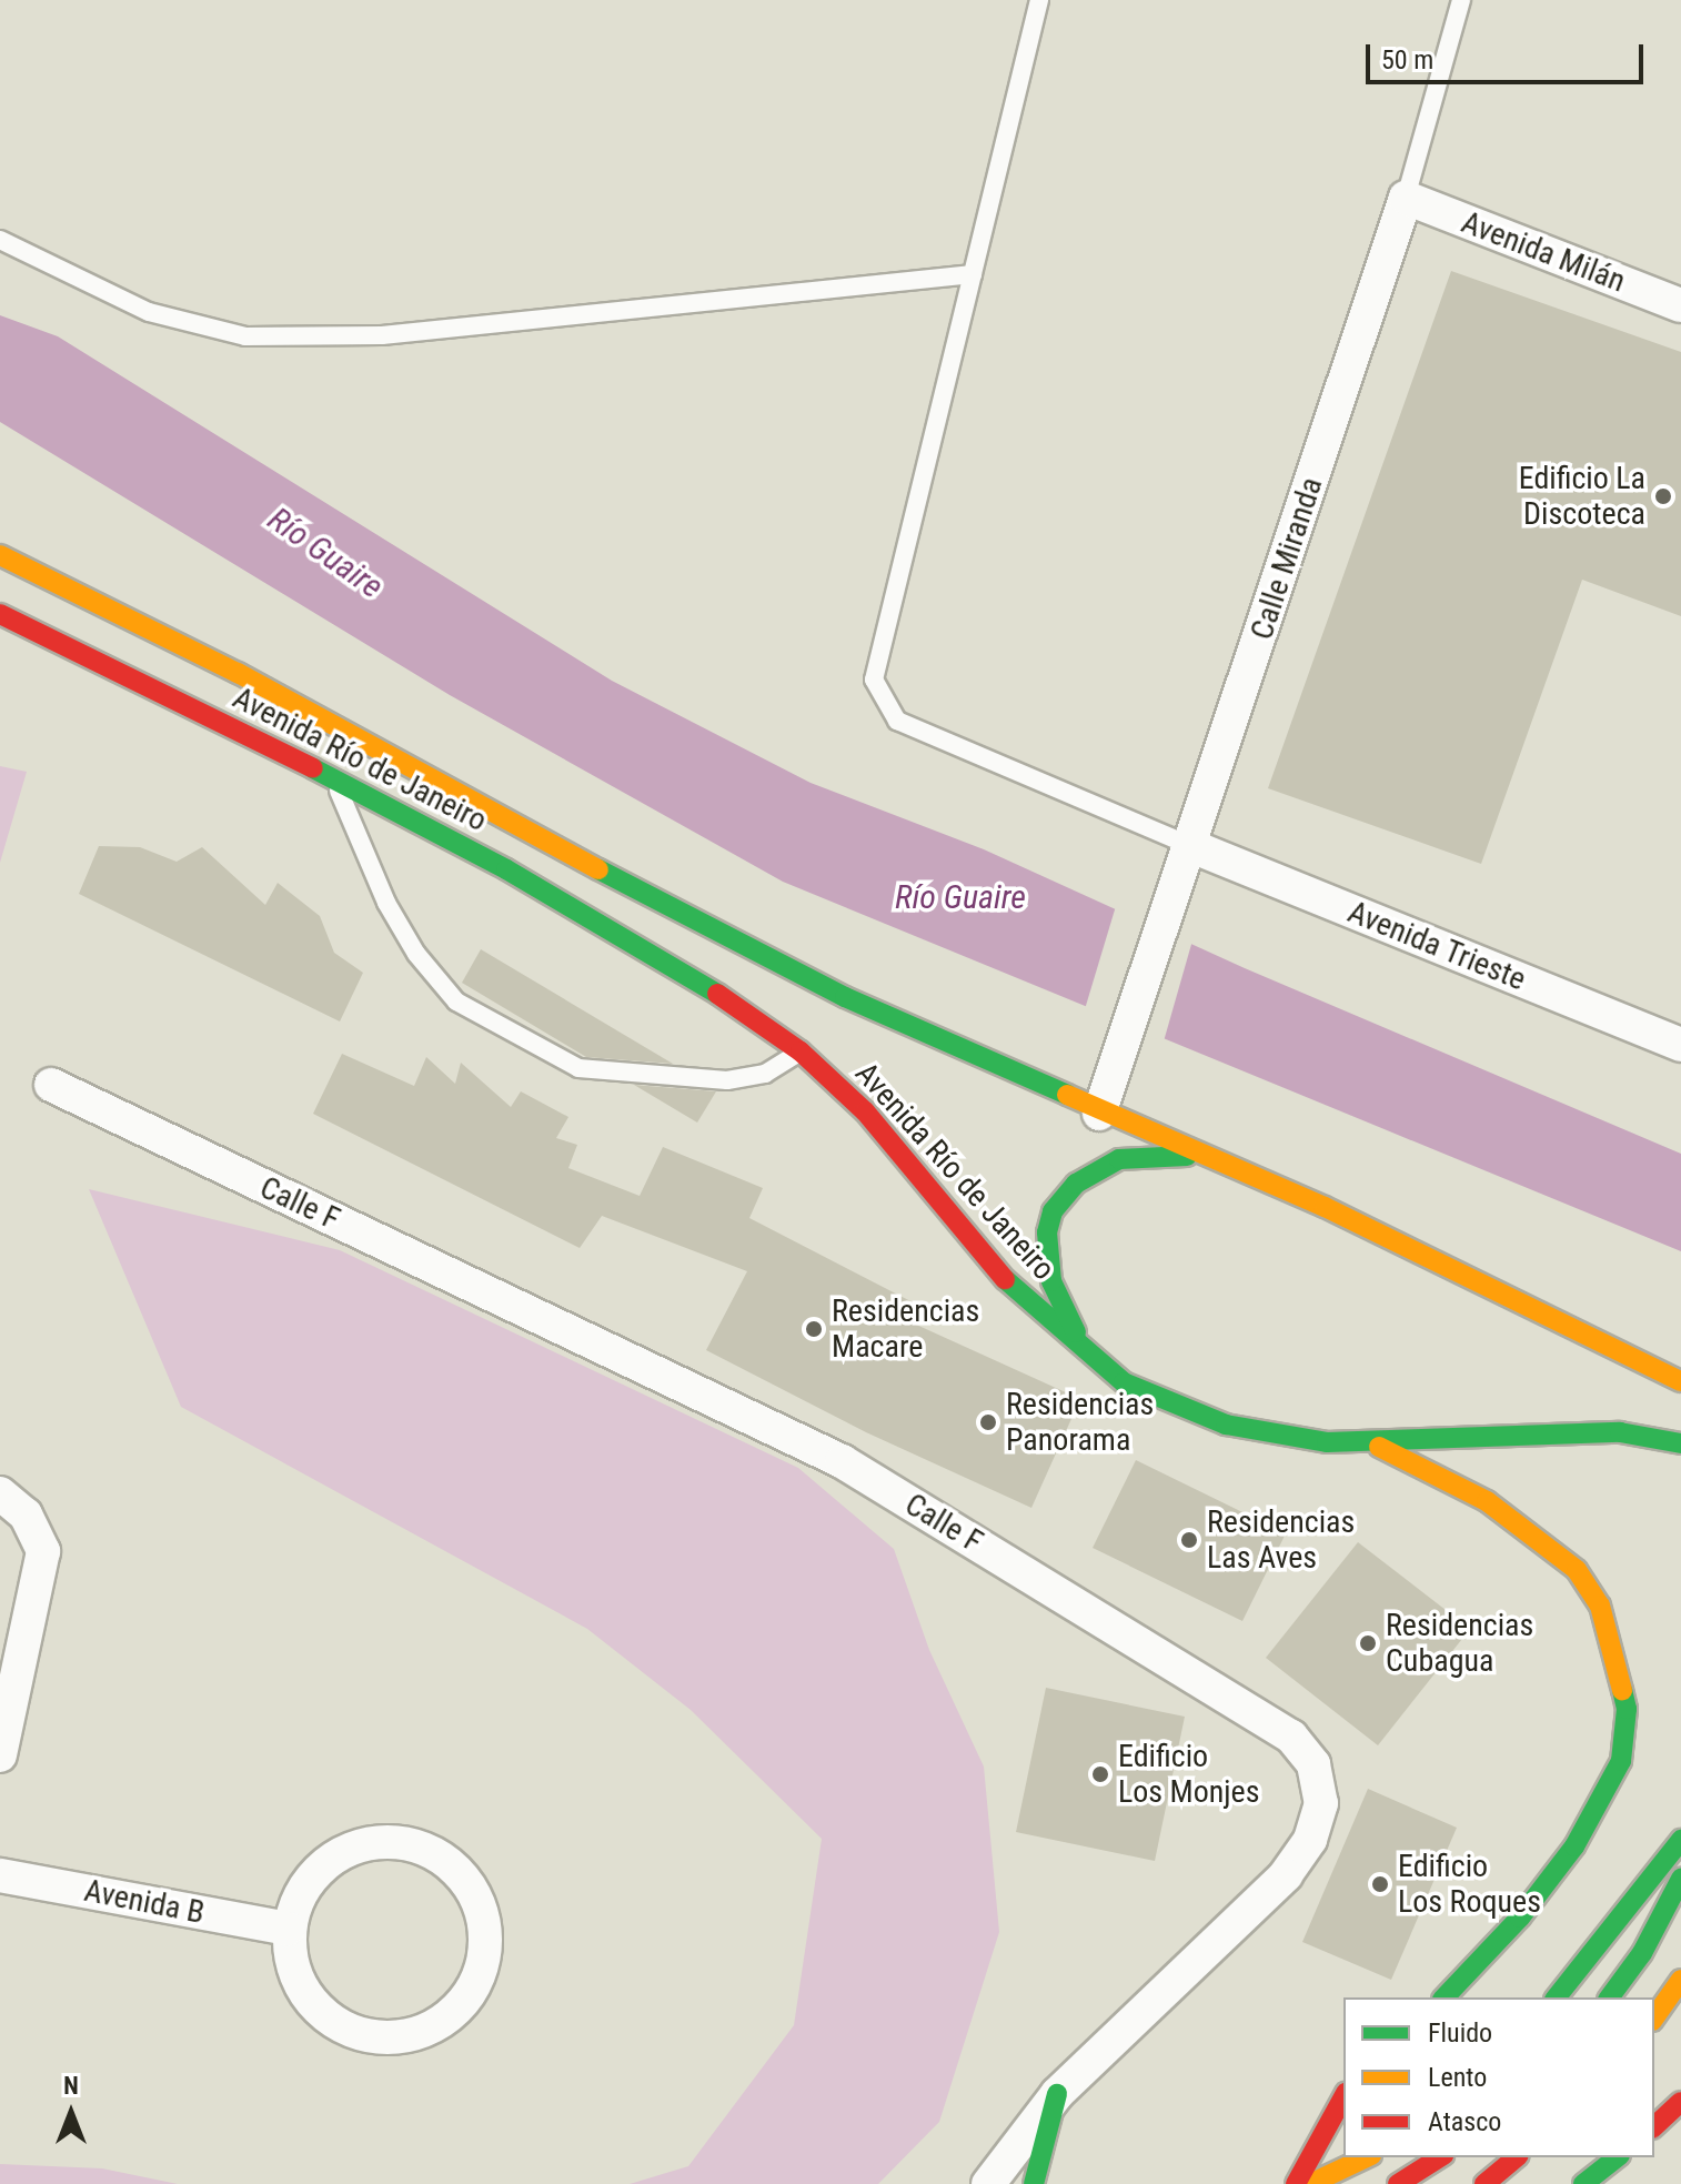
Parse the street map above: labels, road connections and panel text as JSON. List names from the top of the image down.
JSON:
{
  "streets": {
    "street": [
      "Avenida Milán",
      "Calle Miranda",
      "Avenida Río de Janeiro",
      "Avenida Trieste",
      "Calle F",
      "Avenida B"
    ]
  },
  "crossings": [
    ["Avenida Milán", "Calle Miranda"],
    ["Calle Miranda", "Avenida Río de Janeiro"],
    ["Calle Miranda", "Avenida Trieste"]
  ],
  "water": ["Río Guaire"],
  "places": [
    "Edificio La Discoteca",
    "Residencias Macare",
    "Residencias Panorama",
    "Residencias Las Aves",
    "Residencias Cubagua",
    "Edificio Los Monjes",
    "Edificio Los Roques"
  ],
  "legend": ["Fluido", "Lento", "Atasco"],
  "scale_bar": "50 m",
  "north": "top"
}
